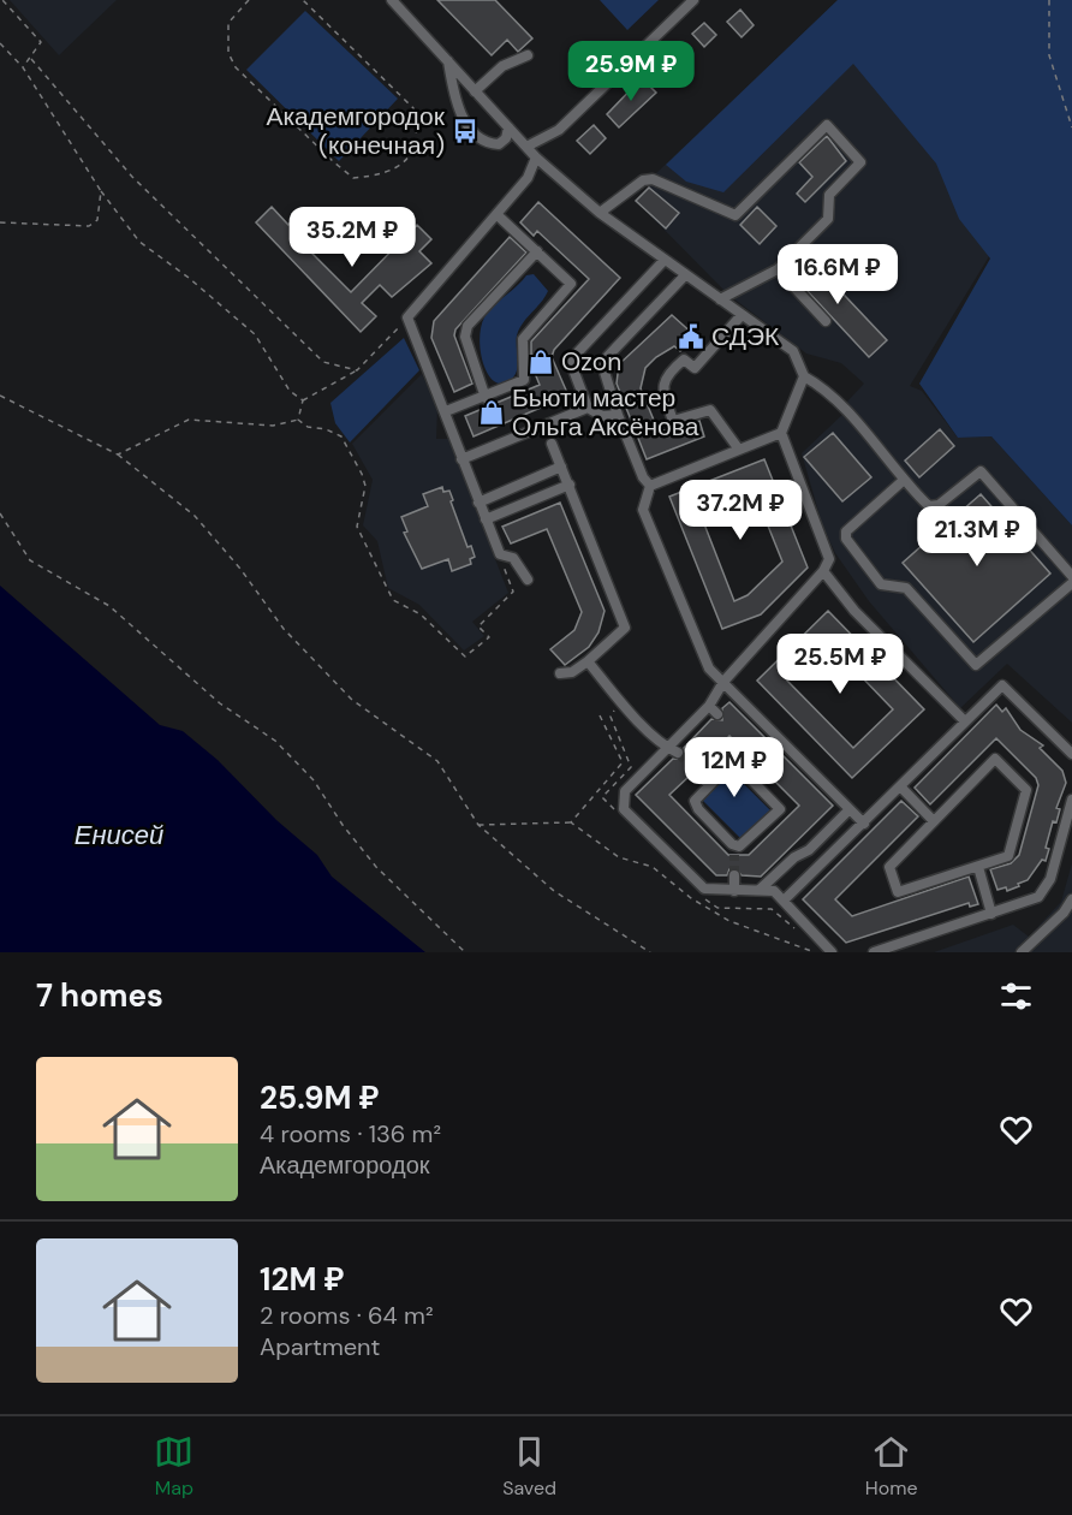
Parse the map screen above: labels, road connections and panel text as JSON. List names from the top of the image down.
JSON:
{
  "water": ["Енисей"],
  "places": {
    "bus stop": ["Академгородок (конечная)"],
    "public building": ["СДЭК"],
    "shop": ["Ozon", "Бьюти мастер Oльга Аксёнова"]
  },
  "page": {
    "price": [
      "25.9M ₽",
      "35.2M ₽",
      "16.6M ₽",
      "37.2M ₽",
      "21.3M ₽",
      "25.5M ₽",
      "12M ₽"
    ],
    "heading": "7 homes",
    "list": [
      {
        "name": "25.9M ₽",
        "note": "4 rooms · 136 m² · Академгородок"
      },
      {
        "name": "12M ₽",
        "note": "2 rooms · 64 m² · Apartment"
      }
    ],
    "tabs": ["Map", "Saved", "Home"]
  }
}
